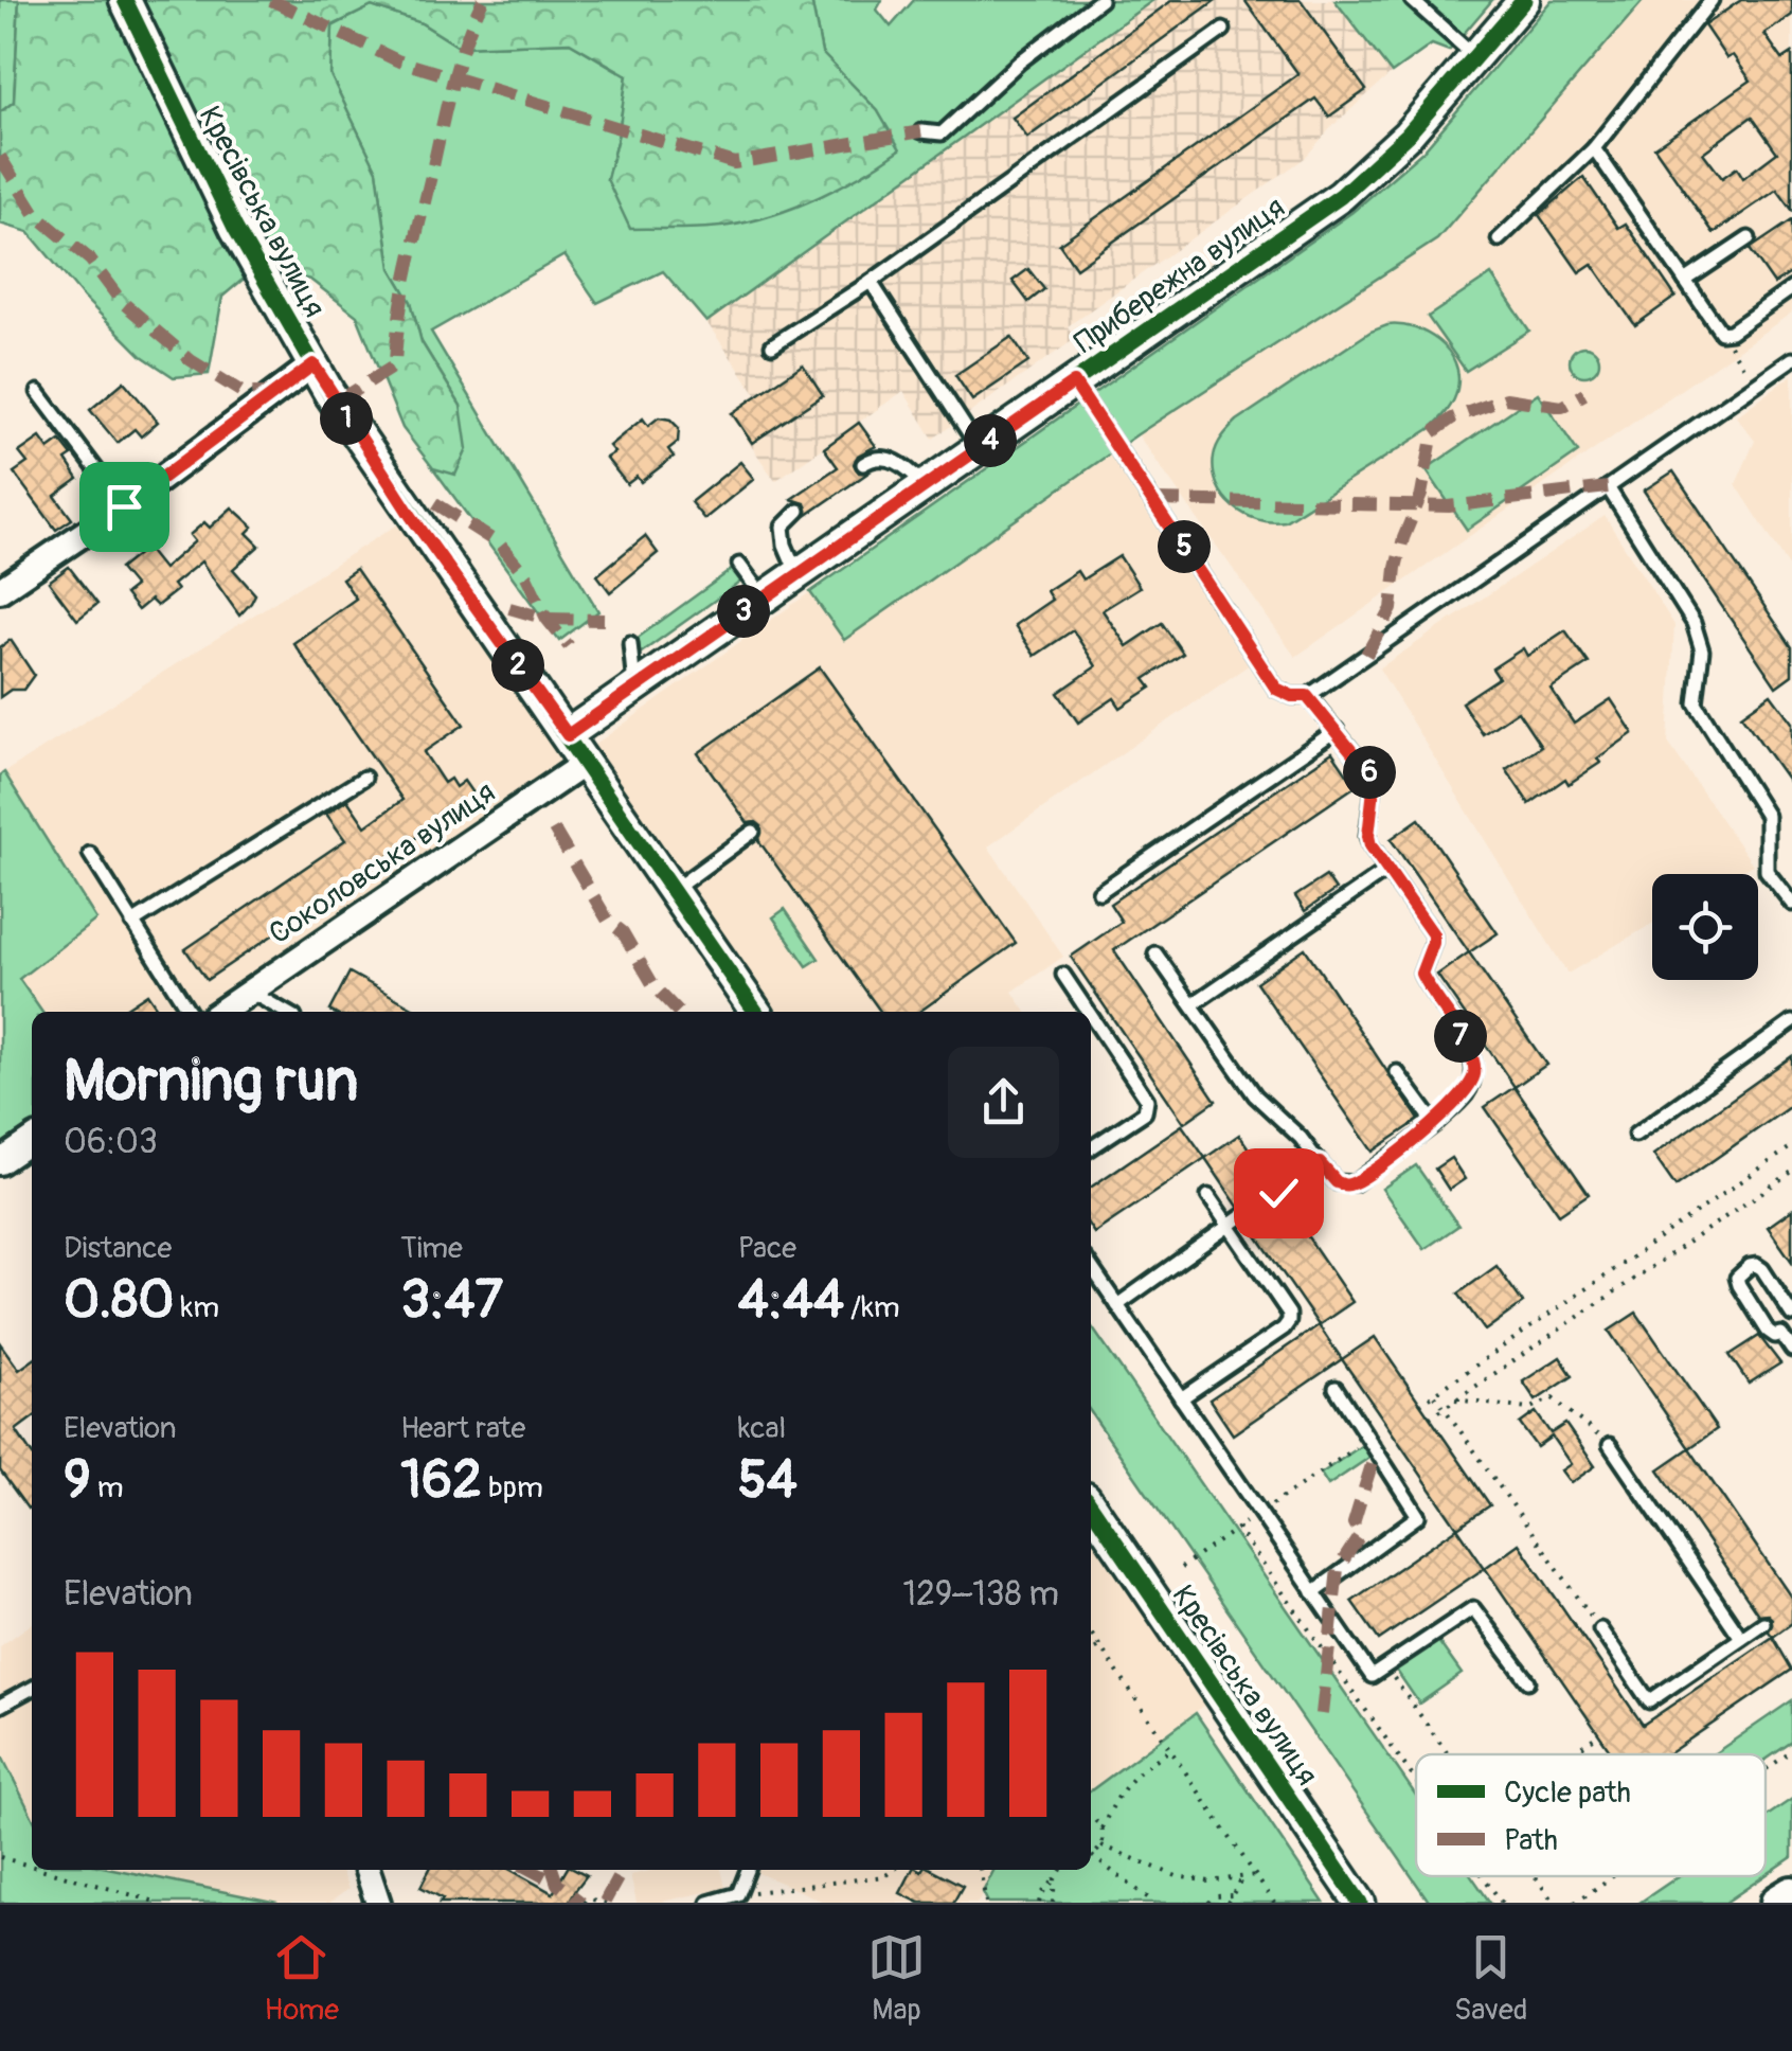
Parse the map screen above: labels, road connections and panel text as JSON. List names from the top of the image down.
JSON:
{
  "streets": {
    "street": ["Кресівська вулиця", "Прибережна вулиця", "Соколовська вулиця"]
  },
  "crossings": [
    ["Кресівська вулиця", "Прибережна вулиця"],
    ["Кресівська вулиця", "Соколовська вулиця"]
  ],
  "legend": ["Cycle path", "Path"],
  "page": {
    "pins": [
      "1",
      "4",
      "5",
      "3",
      "2",
      "6",
      "7"
    ],
    "heading": ["Morning run", "06:03"],
    "stats": [
      ["Distance", "0.80 km"],
      ["Time", "3:47"],
      ["Pace", "4:44 /km"],
      ["Elevation", "9 m"],
      ["Heart rate", "162 bpm"],
      ["kcal", "54"]
    ],
    "chart": ["Elevation", "129–138 m"],
    "tabs": ["Home", "Map", "Saved"]
  }
}
